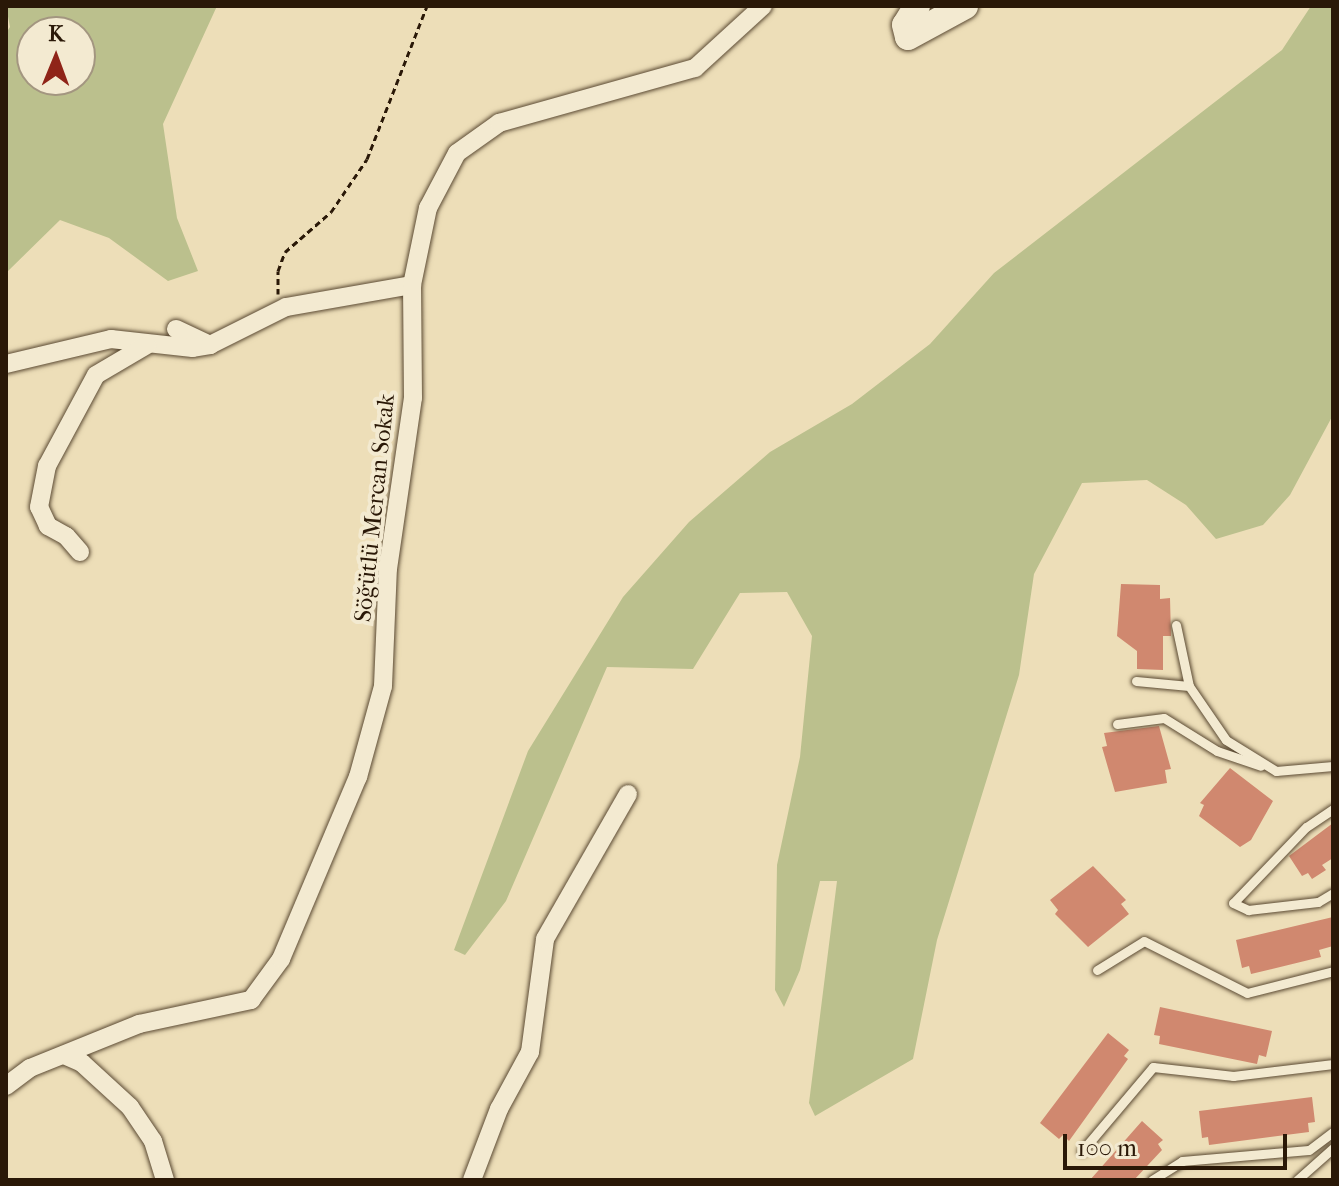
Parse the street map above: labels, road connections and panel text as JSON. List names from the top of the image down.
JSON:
{
  "streets": {
    "street": ["Söğütlü Mercan Sokak"]
  },
  "scale_bar": "100 m",
  "north": "top"
}
